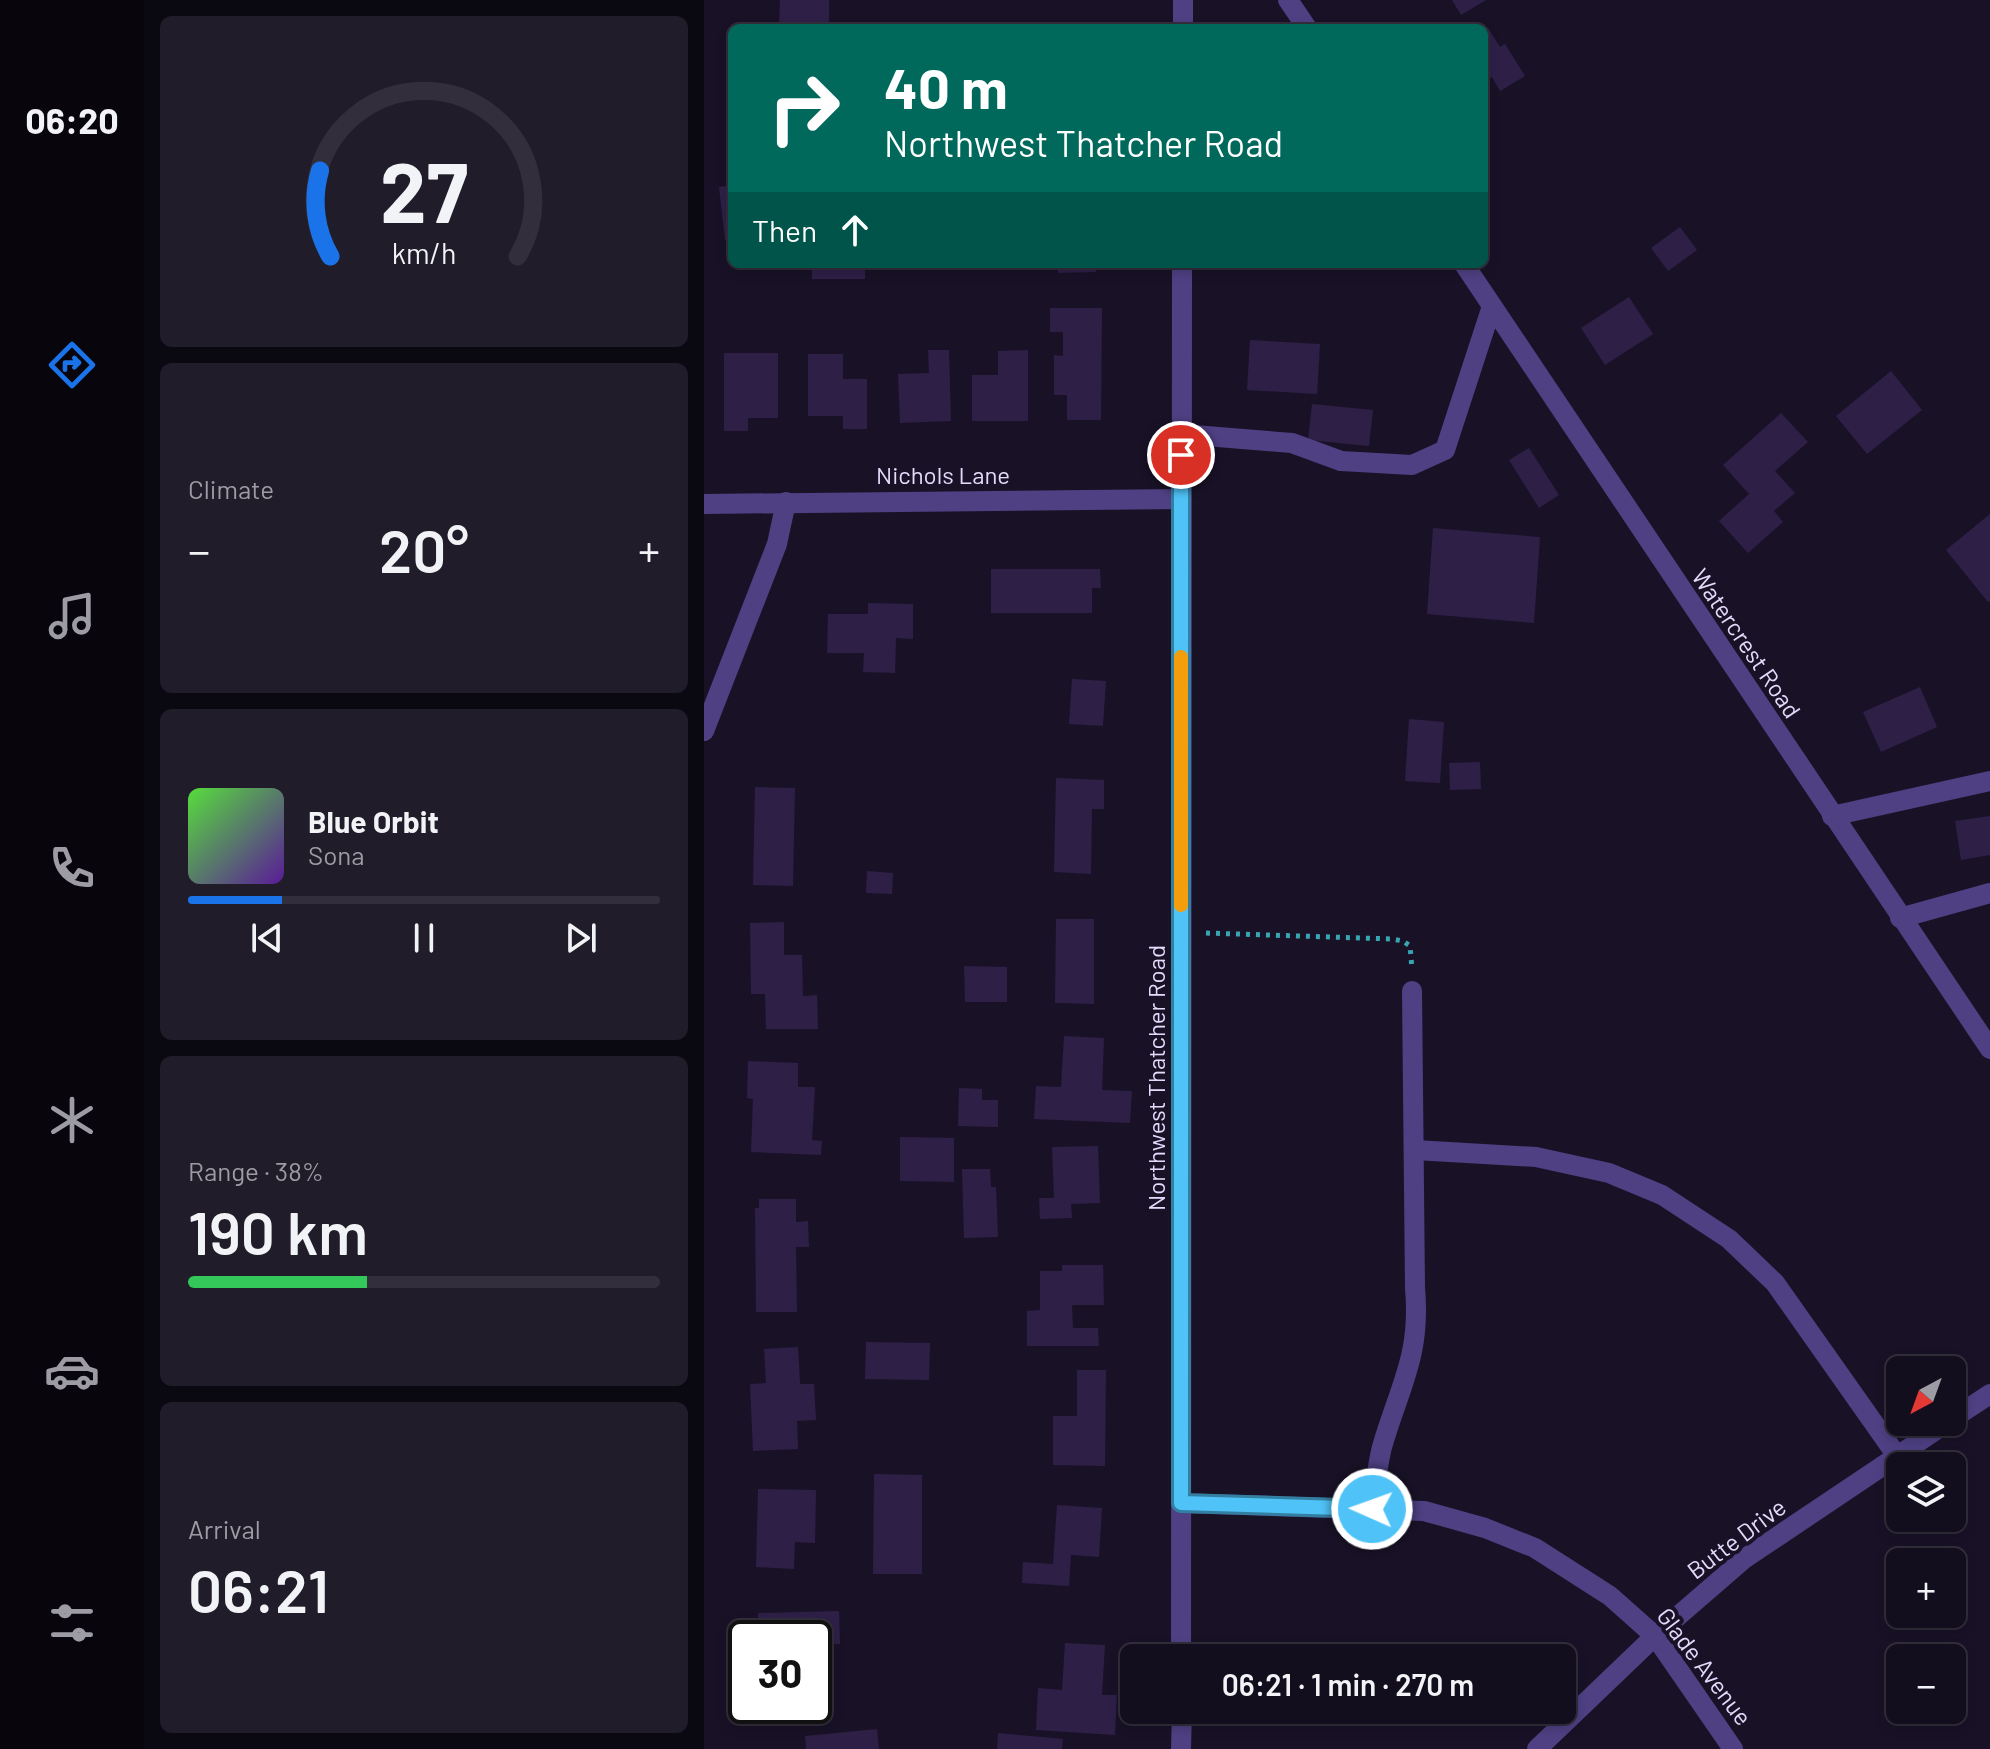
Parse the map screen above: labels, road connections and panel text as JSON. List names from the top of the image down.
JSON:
{
  "streets": {
    "street": [
      "Nichols Lane",
      "Watercrest Road",
      "Northwest Thatcher Road",
      "Butte Drive",
      "Glade Avenue"
    ]
  },
  "crossings": [
    ["Nichols Lane", "Northwest Thatcher Road"],
    ["Northwest Thatcher Road", "Glade Avenue"],
    ["Butte Drive", "Glade Avenue"]
  ],
  "north": "bottom left",
  "page": {
    "tabs": "06:20",
    "turn": ["40 m", "Northwest Thatcher Road"],
    "then": "Then",
    "tile": [
      "Climate",
      ["Range · 38%", "190 km"],
      ["Arrival", "06:21"]
    ],
    "heat": ["−", "20°", "+"],
    "song": ["Blue Orbit", "Sona"],
    "map_buttons": ["+", "−"],
    "limit": "30",
    "trip": "06:21 · 1 min · 270 m",
    "gauge": ["27", "km/h"]
  }
}
